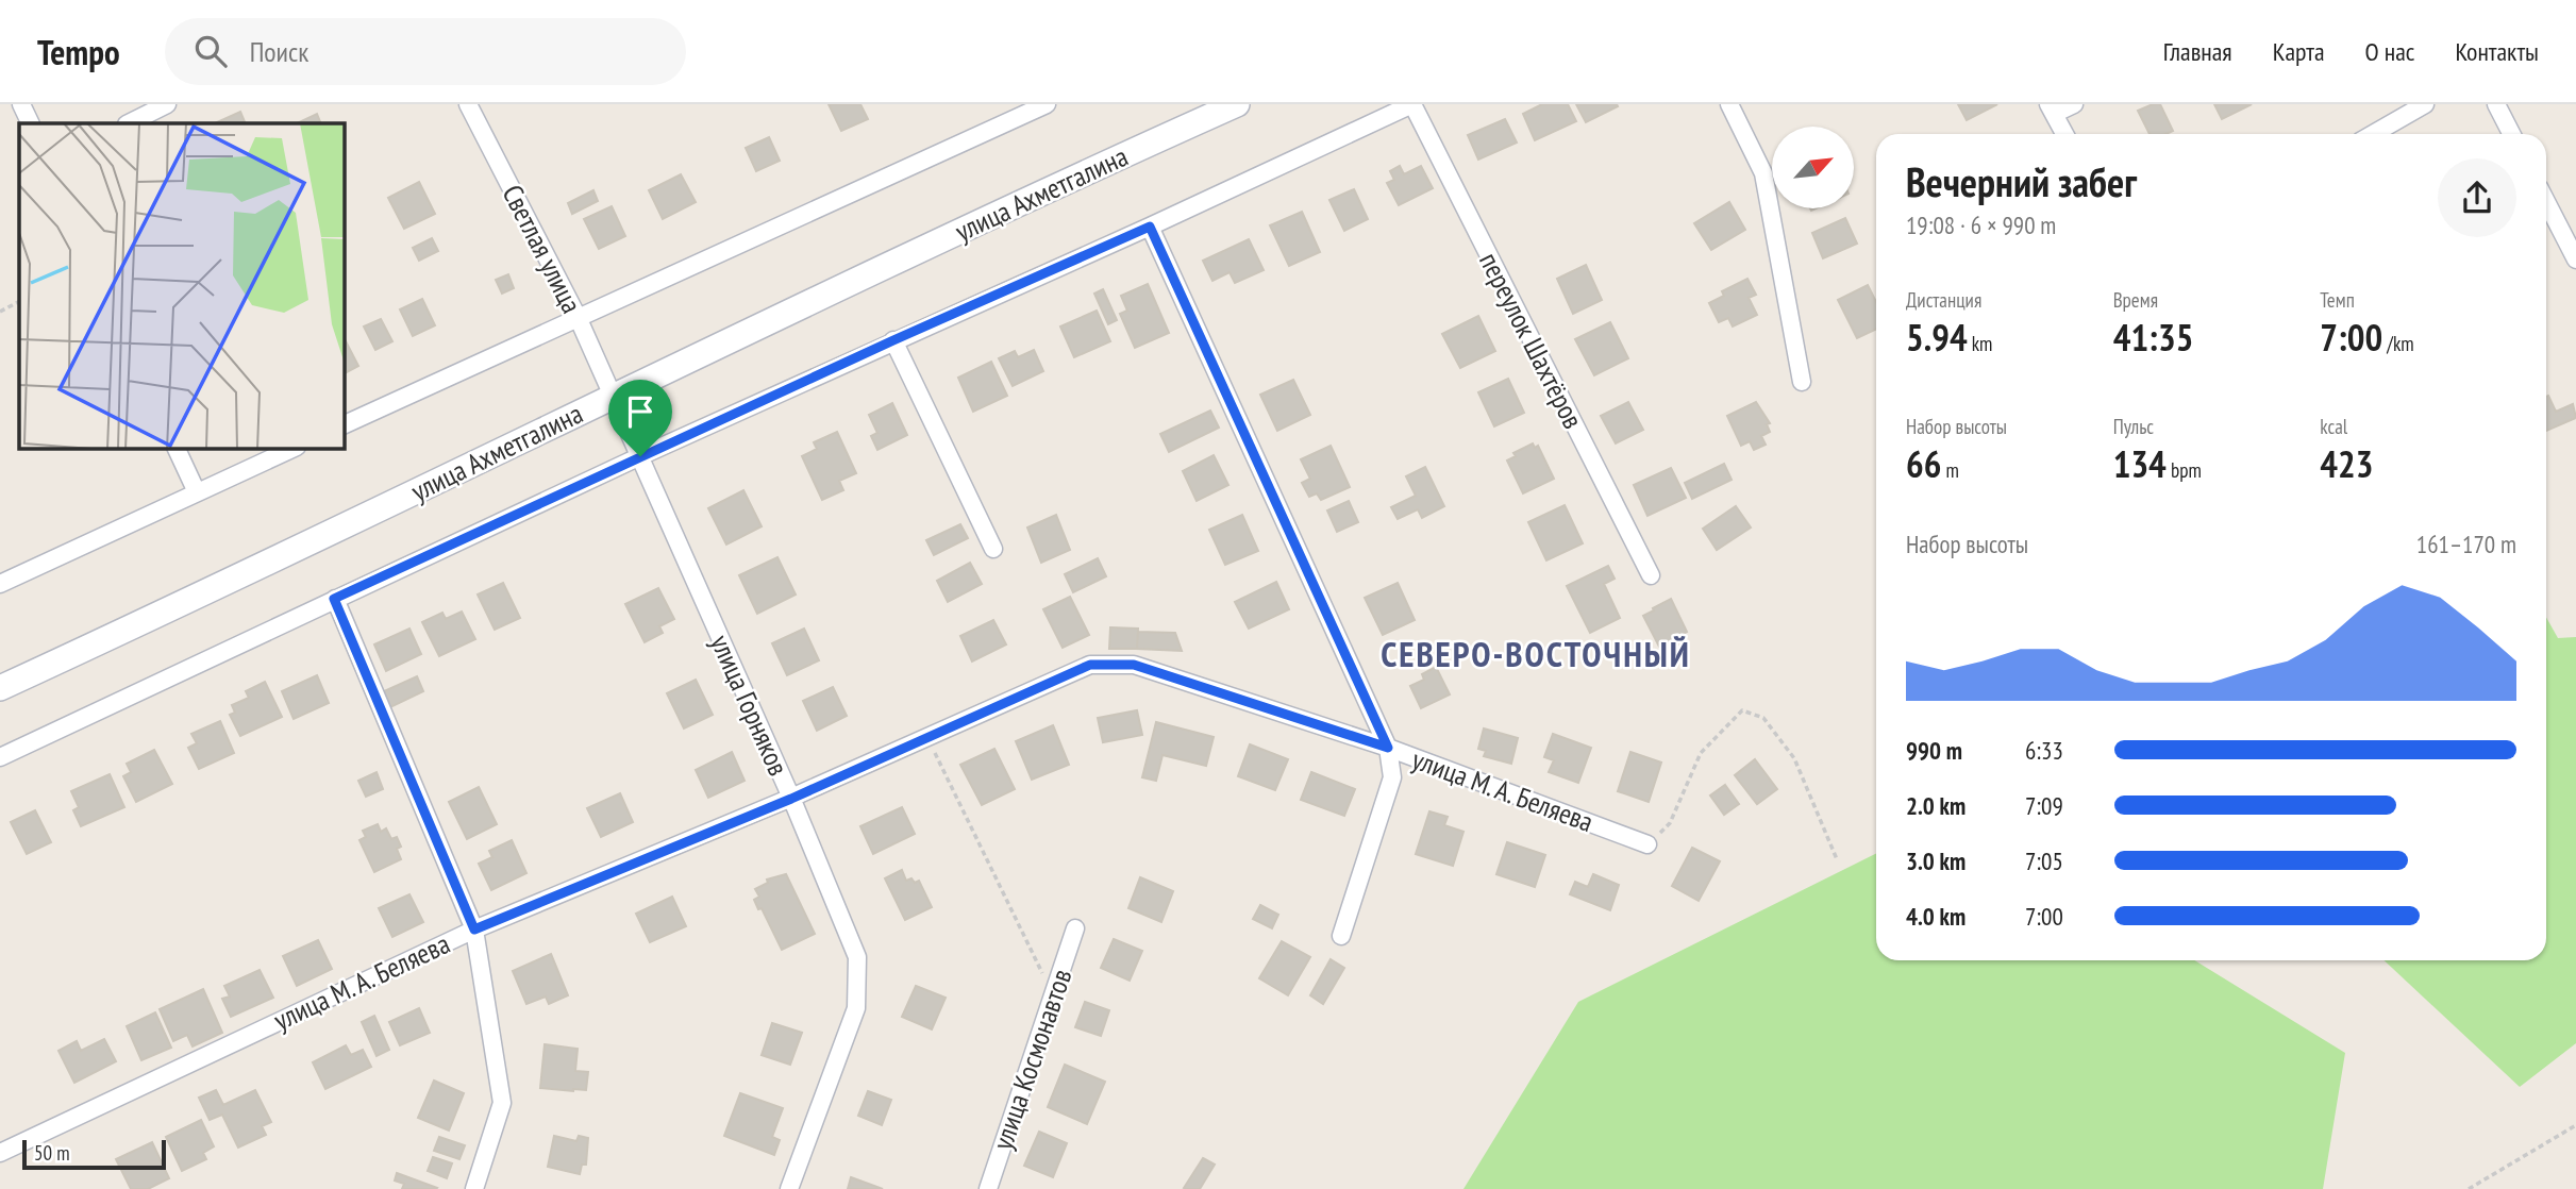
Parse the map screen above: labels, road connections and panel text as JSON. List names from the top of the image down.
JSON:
{
  "streets": {
    "main road": ["улица Ахметгалина"],
    "street": [
      "Светлая улица",
      "переулок Шахтёров",
      "улица Горняков",
      "улица М. А. Беляева",
      "улица Космонавтов"
    ]
  },
  "crossings": [
    ["улица Ахметгалина", "Светлая улица"],
    ["улица Ахметгалина", "улица Горняков"],
    ["Светлая улица", "улица Горняков"],
    ["улица Горняков", "улица М. А. Беляева"]
  ],
  "districts": ["СЕВЕРО-ВОСТОЧНЫЙ"],
  "scale_bar": "50 m",
  "north": "top right",
  "page": {
    "header": "Tempo",
    "search": "Поиск",
    "nav": [
      "Главная",
      "Карта",
      "О нас",
      "Контакты"
    ],
    "heading": ["Вечерний забег", "19:08 · 6 × 990 m"],
    "stats": [
      ["Дистанция", "5.94 km"],
      ["Время", "41:35"],
      ["Темп", "7:00 /km"],
      ["Набор высоты", "66 m"],
      ["Пульс", "134 bpm"],
      ["kcal", "423"]
    ],
    "chart": ["Набор высоты", "161–170 m"],
    "list": [
      {
        "name": "990 m",
        "note": "6:33"
      },
      {
        "name": "2.0 km",
        "note": "7:09"
      },
      {
        "name": "3.0 km",
        "note": "7:05"
      },
      {
        "name": "4.0 km",
        "note": "7:00"
      }
    ],
    "scale": "50 m"
  }
}
